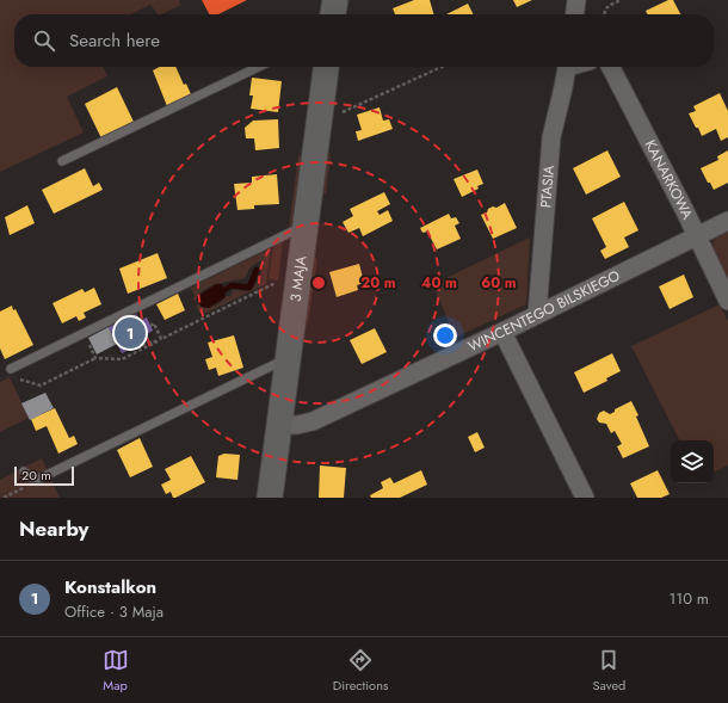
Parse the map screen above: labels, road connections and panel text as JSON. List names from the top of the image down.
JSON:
{
  "streets": {
    "street": [
      "KANARKOWA",
      "PTASIA",
      "3 MAJA",
      "WINCENTEGO BILSKIEGO"
    ]
  },
  "crossings": [
    ["KANARKOWA", "WINCENTEGO BILSKIEGO"],
    ["PTASIA", "WINCENTEGO BILSKIEGO"],
    ["3 MAJA", "WINCENTEGO BILSKIEGO"]
  ],
  "scale_bar": "20 m",
  "page": {
    "search": "Search here",
    "pins": "1",
    "scale": "20 m",
    "heading": "Nearby",
    "list": [
      {
        "mark": "1",
        "name": "Konstalkon",
        "note": "Office · 3 Maja",
        "value": "110 m"
      }
    ],
    "nav": ["Map", "Directions", "Saved"]
  },
  "rings": ["20 m", "40 m", "60 m"]
}
